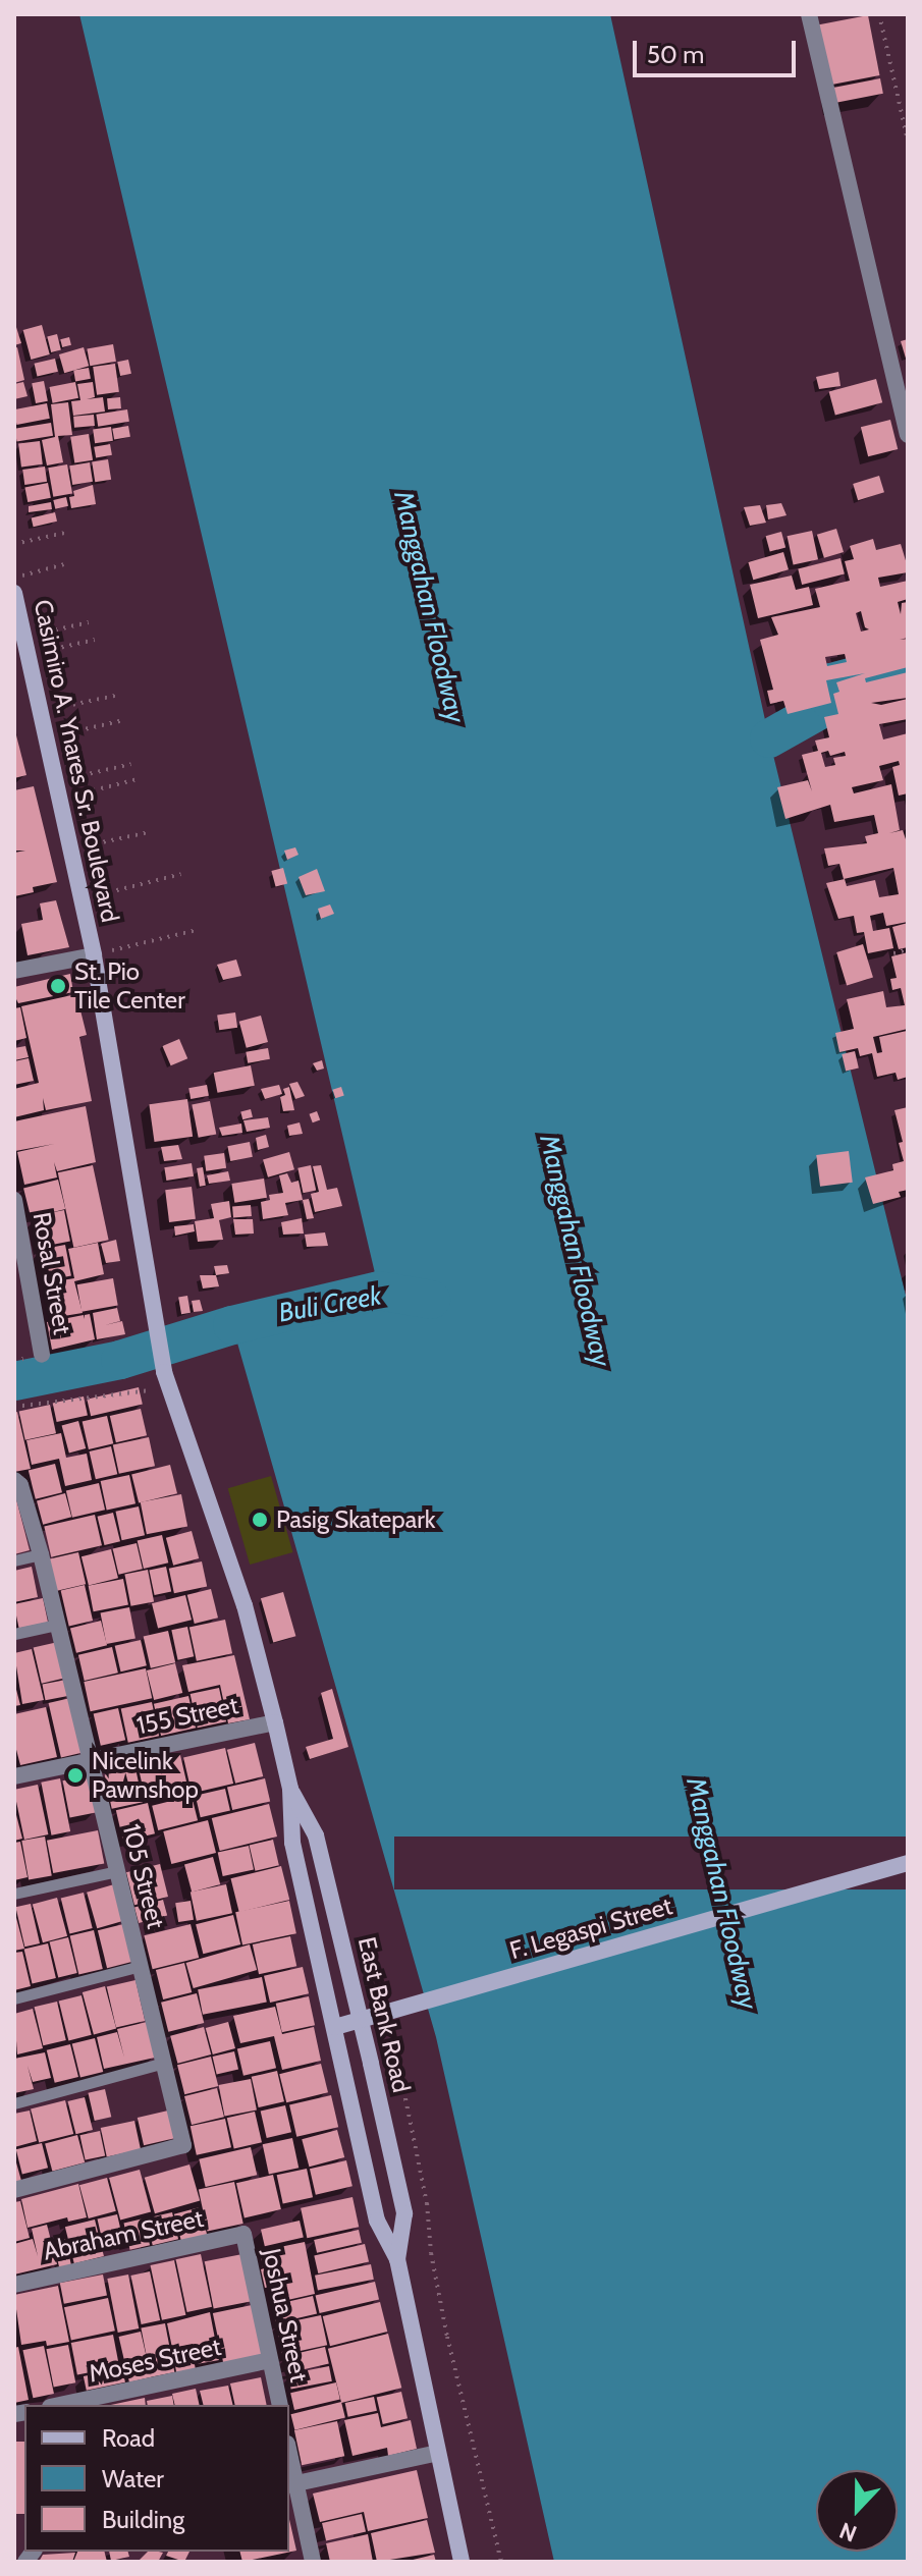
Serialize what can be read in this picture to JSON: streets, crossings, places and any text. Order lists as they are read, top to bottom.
{
  "streets": {
    "main road": ["Casimiro A. Ynares Sr. Boulevard", "F. Legaspi Street", "East Bank Road"],
    "street": [
      "Rosal Street",
      "155 Street",
      "105 Street",
      "Abraham Street",
      "Joshua Street",
      "Moses Street"
    ]
  },
  "crossings": [
    ["Casimiro A. Ynares Sr. Boulevard", "East Bank Road"],
    ["155 Street", "105 Street"],
    ["155 Street", "East Bank Road"],
    ["F. Legaspi Street", "East Bank Road"],
    ["Abraham Street", "Joshua Street"],
    ["Joshua Street", "Moses Street"]
  ],
  "water": ["Manggahan Floodway", "Buli Creek"],
  "places": ["St. Pio Tile Center", "Pasig Skatepark", "Nicelink Pawnshop"],
  "legend": ["Road", "Water", "Building"],
  "scale_bar": "50 m",
  "north": "bottom"
}
